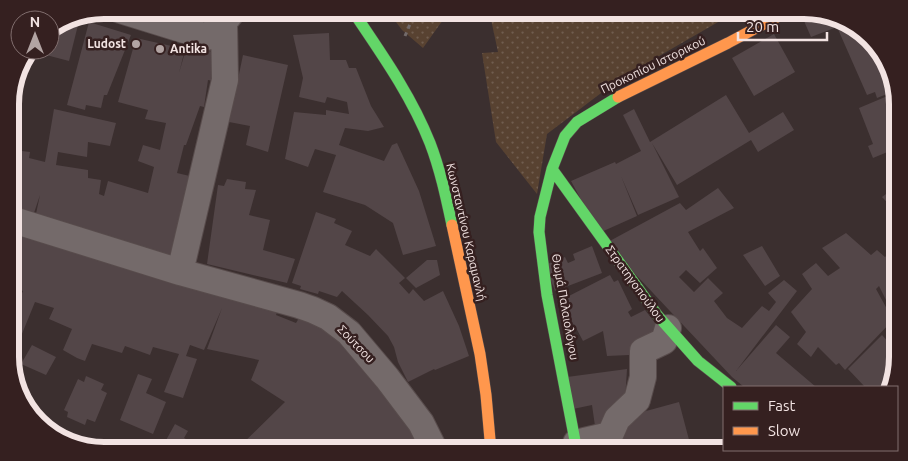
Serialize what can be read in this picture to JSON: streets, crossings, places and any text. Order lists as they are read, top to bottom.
{
  "streets": {
    "street": [
      "Προκοπίου Ιστορικού",
      "Κωνσταντίνου Καραμανλή",
      "Στρατηγοπούλου",
      "Θωμά Παλαιολόγου",
      "Σούτσου"
    ]
  },
  "crossings": [
    ["Προκοπίου Ιστορικού", "Στρατηγοπούλου"],
    ["Προκοπίου Ιστορικού", "Θωμά Παλαιολόγου"],
    ["Στρατηγοπούλου", "Θωμά Παλαιολόγου"]
  ],
  "places": ["Ludost", "Antika"],
  "legend": ["Fast", "Slow"],
  "scale_bar": "20 m",
  "north": "top"
}
